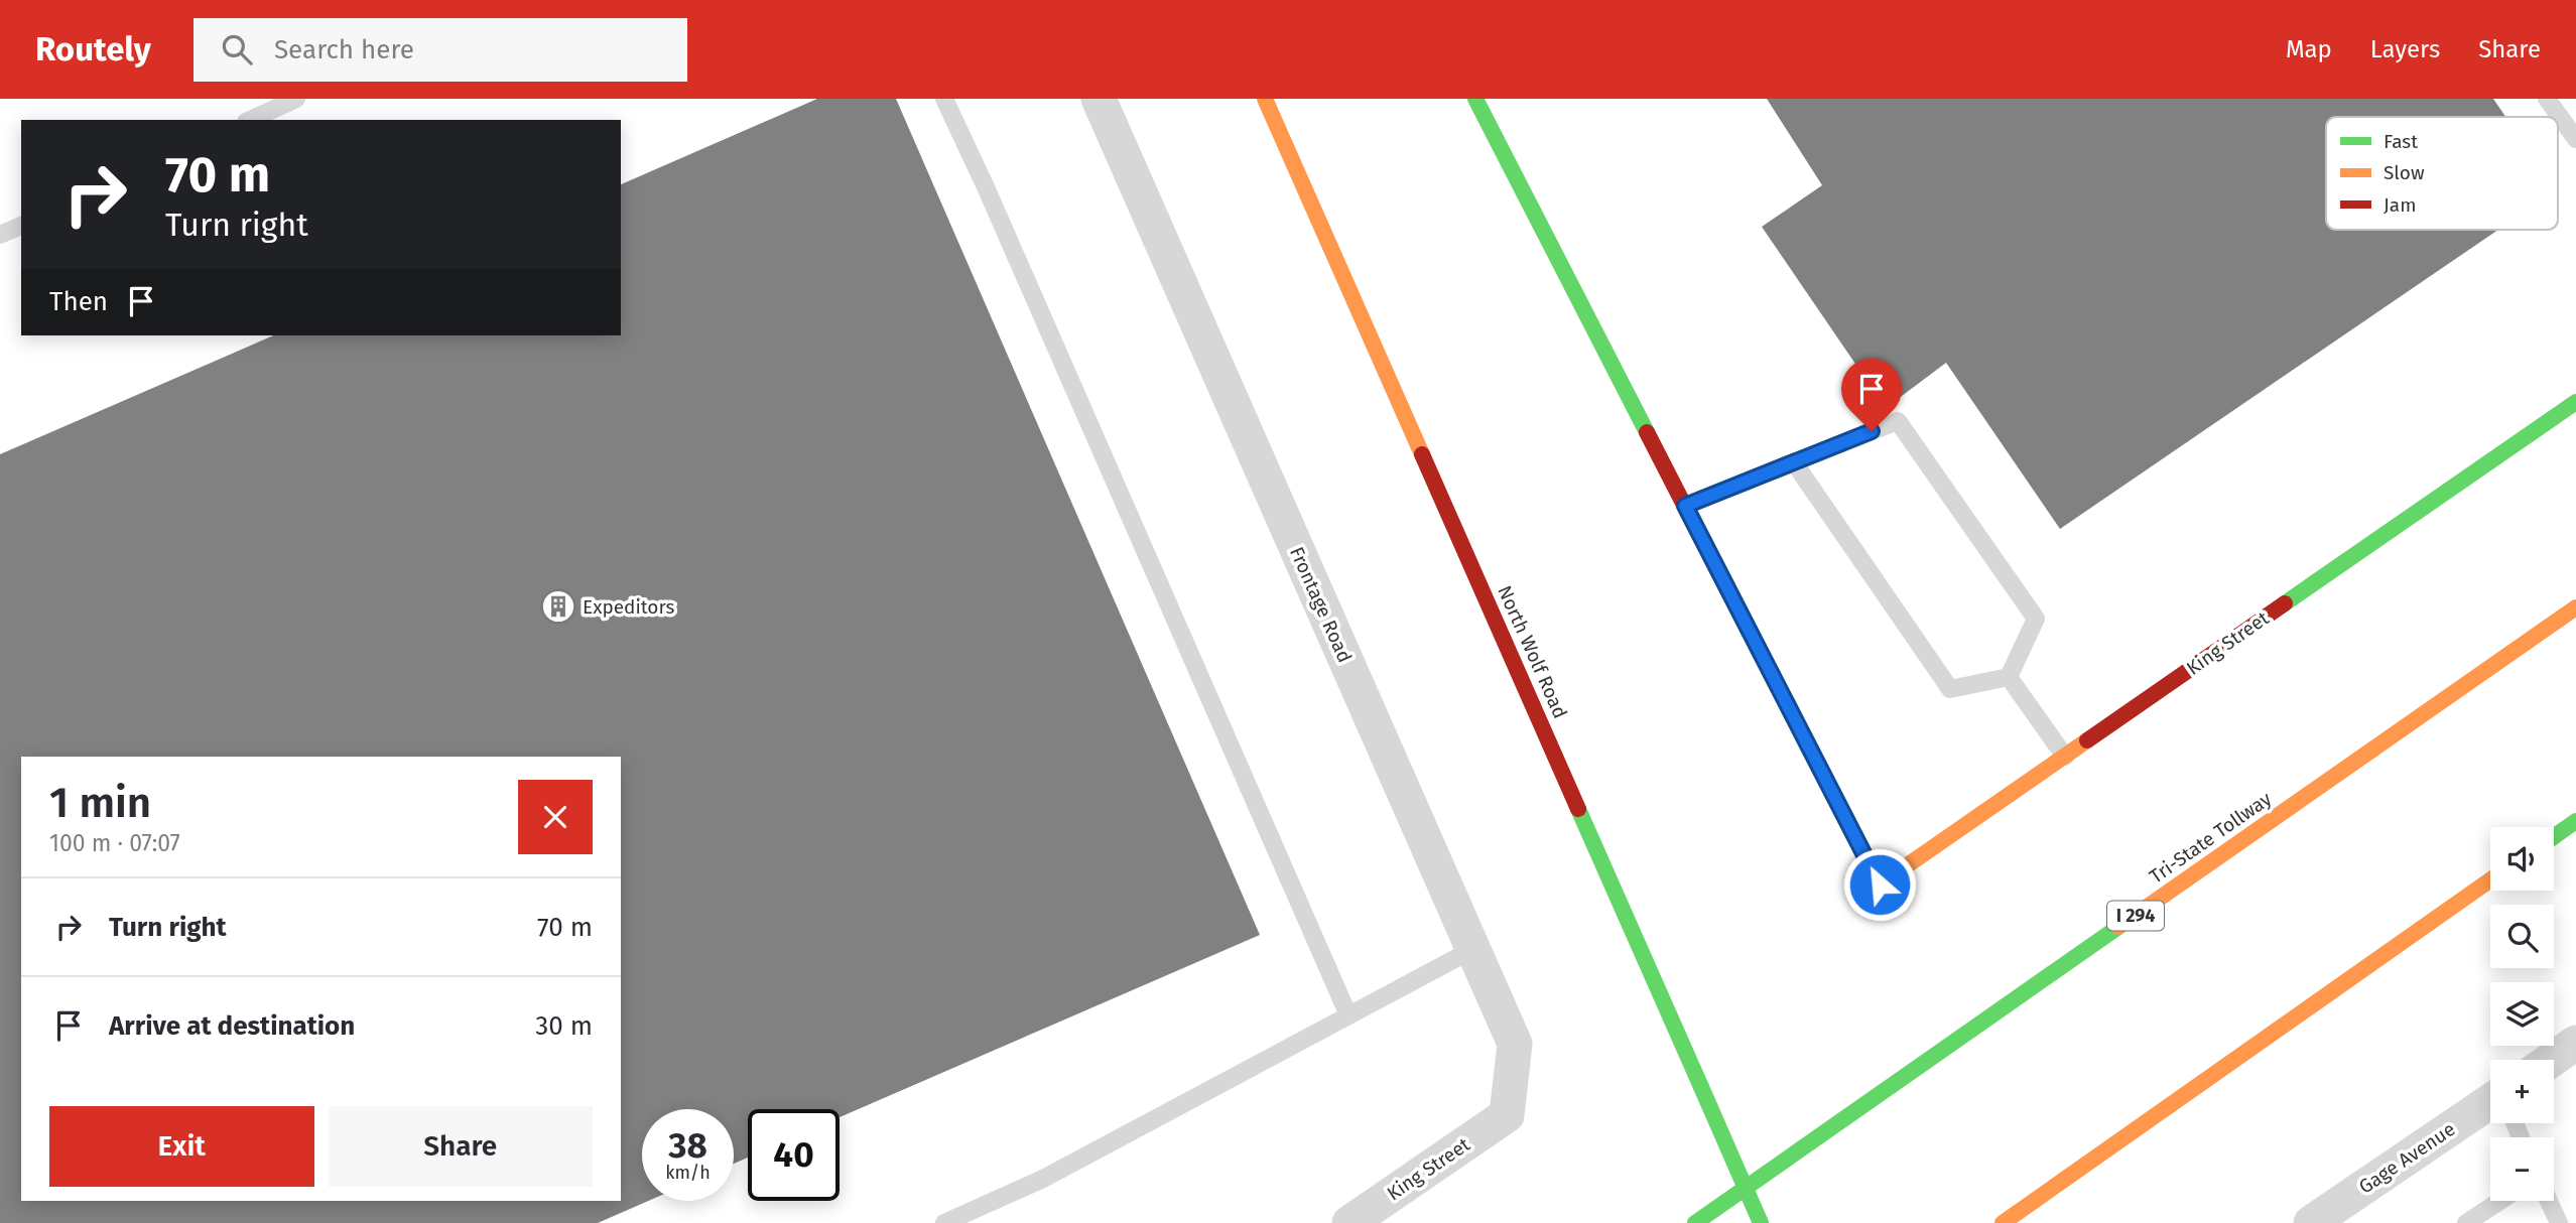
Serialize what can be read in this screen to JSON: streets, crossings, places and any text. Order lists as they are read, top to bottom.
{
  "streets": {
    "main road": [
      "King Street",
      "North Wolf Road",
      "Tri-State Tollway",
      "I 294"
    ],
    "street": ["Frontage Road", "Gage Avenue"]
  },
  "crossings": [
    ["Frontage Road", "King Street"]
  ],
  "places": {
    "building": ["Expeditors"]
  },
  "legend": ["Fast", "Slow", "Jam"],
  "page": {
    "header": "Routely",
    "search": "Search here",
    "nav": ["Map", "Layers", "Share"],
    "turn": ["70 m", "Turn right"],
    "then": "Then",
    "heading": ["1 min", "100 m · 07:07"],
    "map_buttons": ["+", "−"],
    "list": [
      {
        "name": "Turn right",
        "value": "70 m"
      },
      {
        "name": "Arrive at destination",
        "value": "30 m"
      }
    ],
    "buttons": ["Exit", "Share"],
    "speed": "38 km/h",
    "limit": "40"
  }
}
